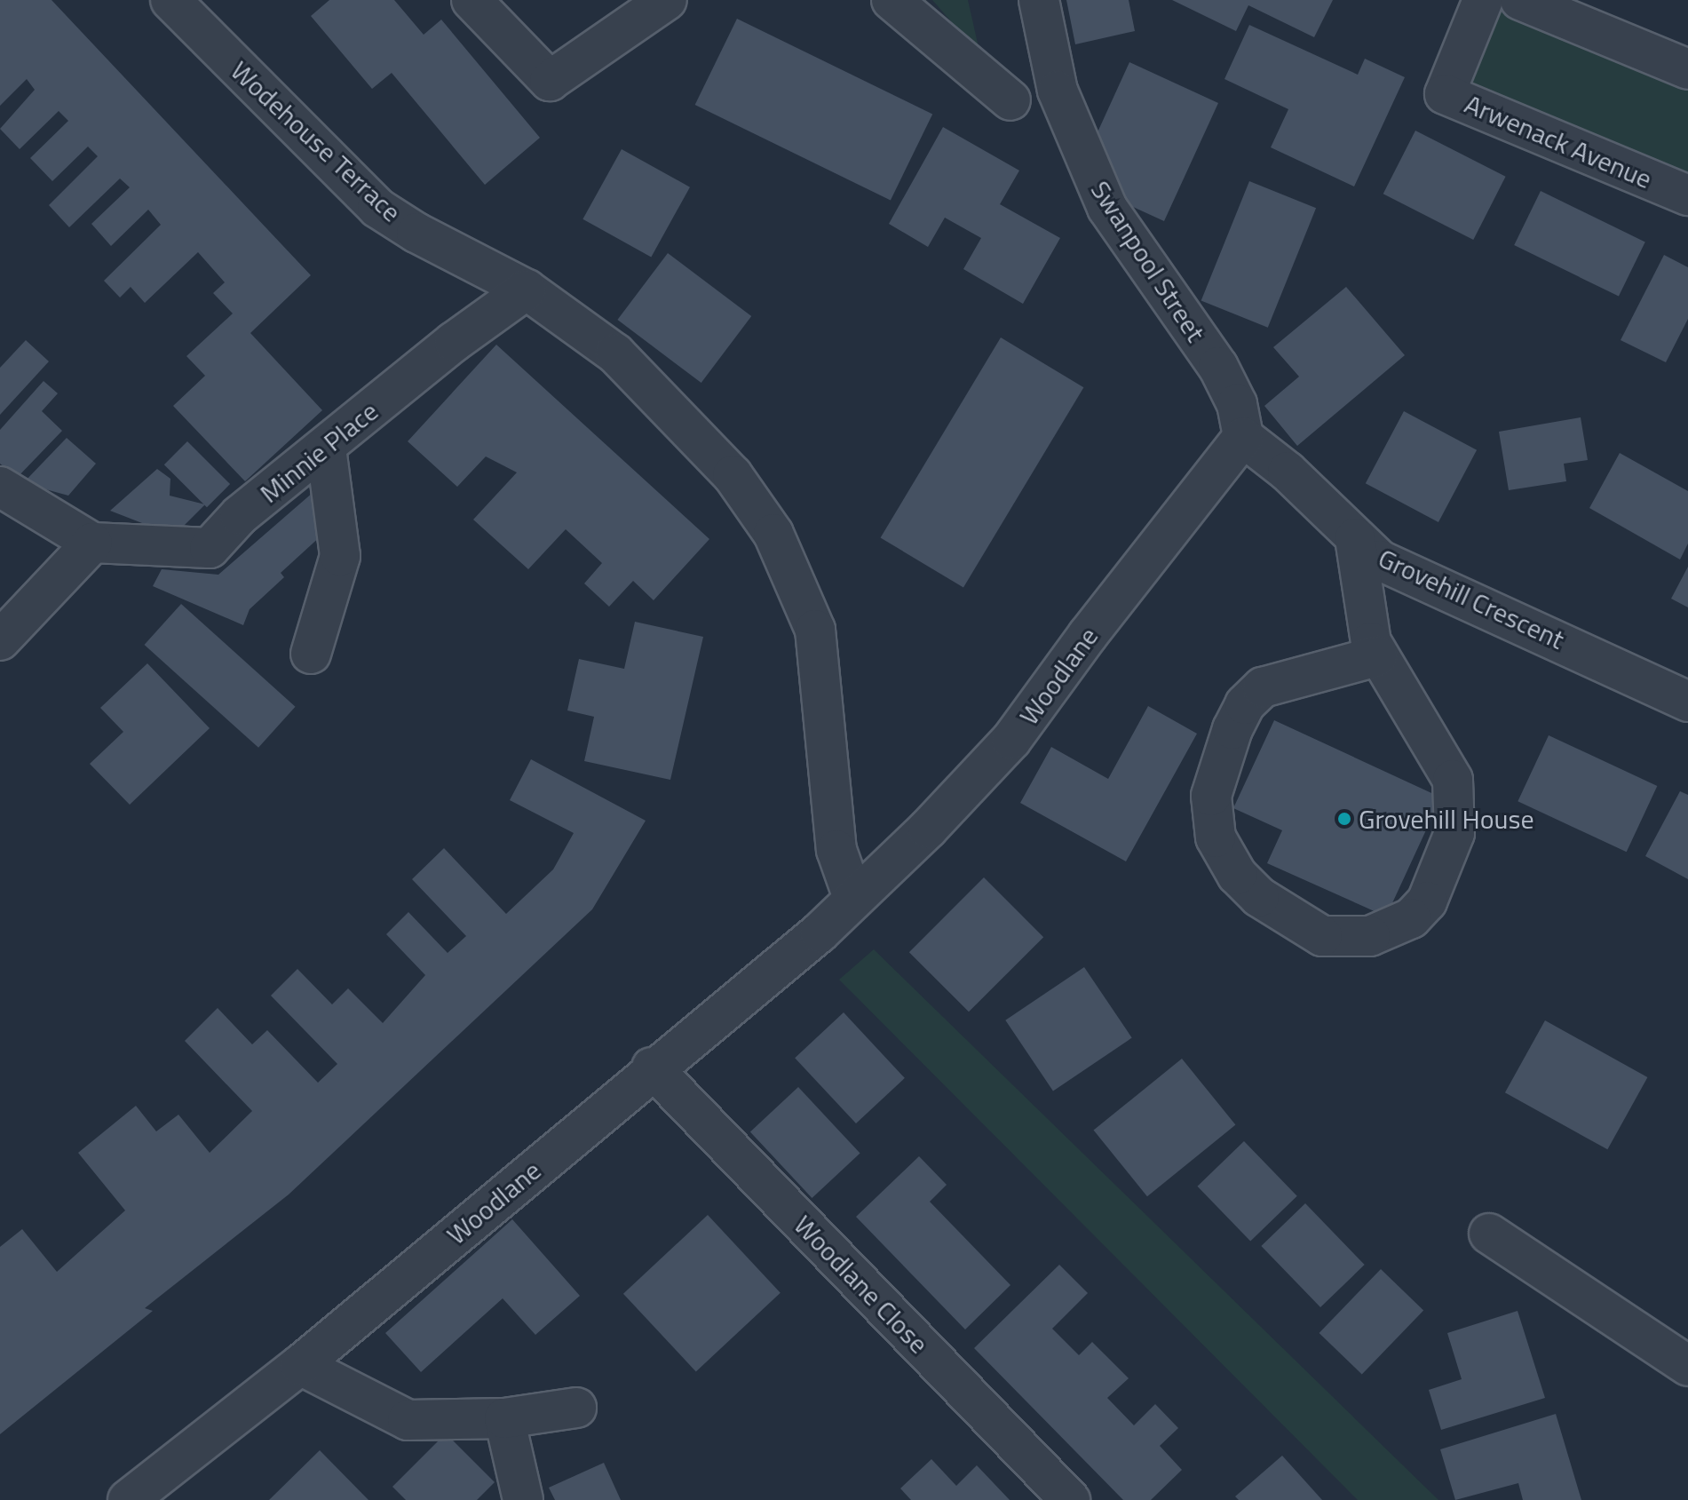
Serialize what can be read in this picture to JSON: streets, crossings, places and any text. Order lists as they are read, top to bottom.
{
  "streets": {
    "street": [
      "Wodehouse Terrace",
      "Arwenack Avenue",
      "Swanpool Street",
      "Minnie Place",
      "Grovehill Crescent",
      "Woodlane",
      "Woodlane Close"
    ]
  },
  "crossings": [
    ["Wodehouse Terrace", "Minnie Place"],
    ["Wodehouse Terrace", "Woodlane"],
    ["Swanpool Street", "Grovehill Crescent"],
    ["Swanpool Street", "Woodlane"],
    ["Grovehill Crescent", "Woodlane"],
    ["Woodlane", "Woodlane Close"]
  ],
  "places": ["Grovehill House"]
}
